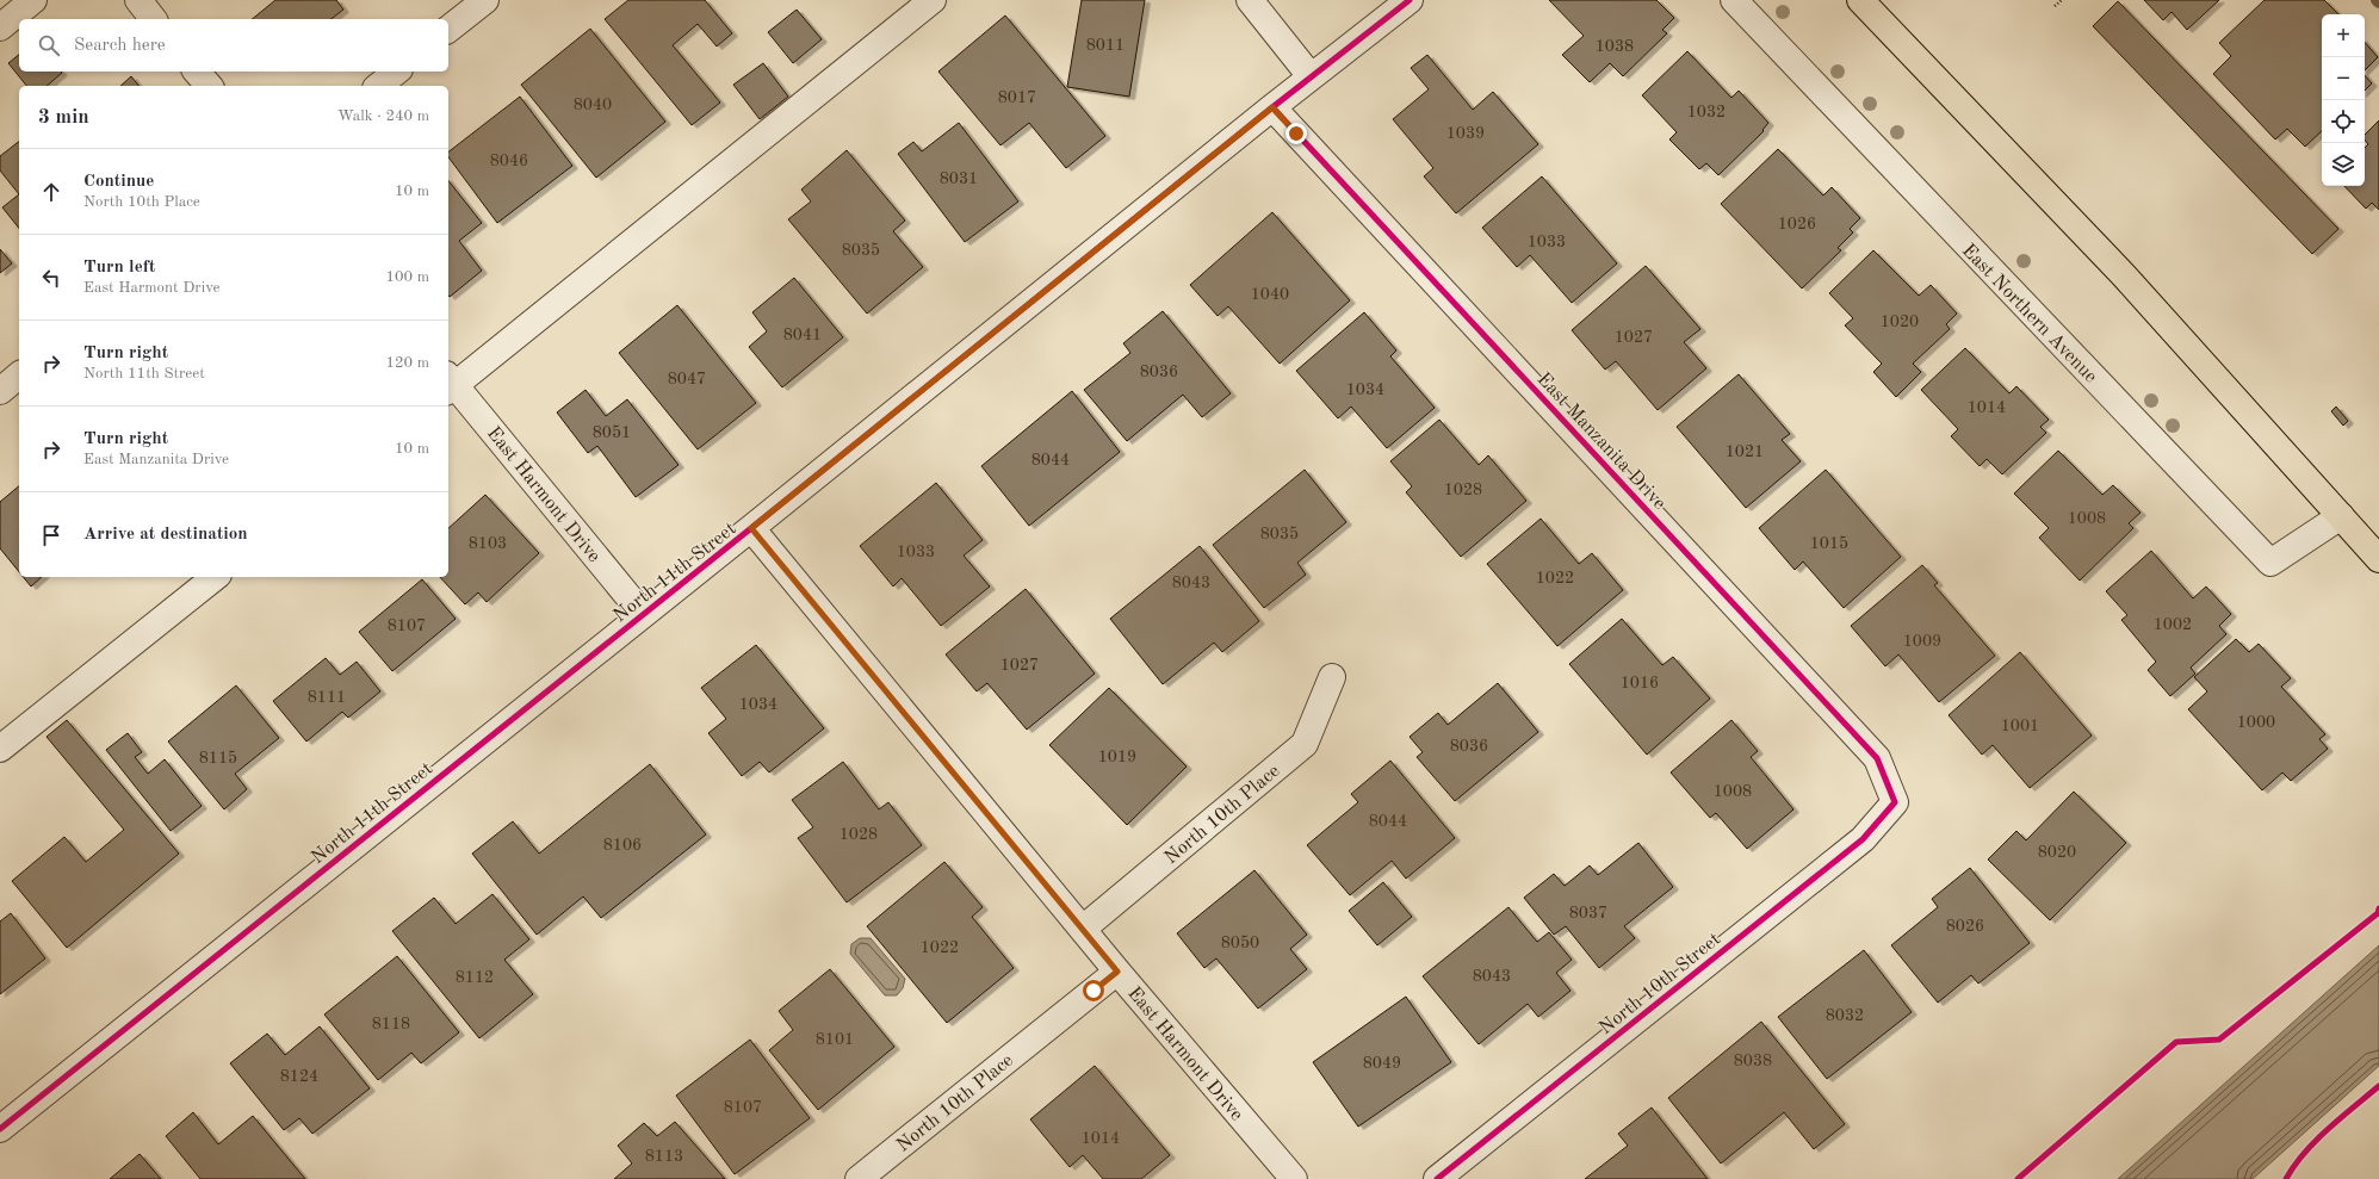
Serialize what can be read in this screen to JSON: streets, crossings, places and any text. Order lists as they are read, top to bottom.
{
  "streets": {
    "street": [
      "East Northern Avenue",
      "East Manzanita Drive",
      "East Harmont Drive",
      "North 11th Street",
      "North 10th Place",
      "North 10th Street"
    ]
  },
  "crossings": [
    ["East Manzanita Drive", "North 11th Street"],
    ["East Manzanita Drive", "North 10th Street"],
    ["East Harmont Drive", "North 11th Street"],
    ["East Harmont Drive", "North 10th Place"]
  ],
  "house_numbers": [
    "8011",
    "1038",
    "8017",
    "8040",
    "1032",
    "1039",
    "8046",
    "8031",
    "1026",
    "1033",
    "8035",
    "1040",
    "1020",
    "8041",
    "1027",
    "8036",
    "8047",
    "1034",
    "1014",
    "8051",
    "1021",
    "8044",
    "1028",
    "1008",
    "8035",
    "8103",
    "1015",
    "1033",
    "1022",
    "8043",
    "1002",
    "8107",
    "1009",
    "1027",
    "1016",
    "8111",
    "1034",
    "1000",
    "1001",
    "8036",
    "1019",
    "8115",
    "1008",
    "8044",
    "1028",
    "8106",
    "8020",
    "8037",
    "8026",
    "8050",
    "1022",
    "8043",
    "8112",
    "8032",
    "8118",
    "8101",
    "8038",
    "8049",
    "8124",
    "8107",
    "1014",
    "8113"
  ],
  "page": {
    "map_buttons": ["+", "−"],
    "search": "Search here",
    "heading": ["3 min", "Walk · 240 m"],
    "list": [
      ["Continue", "North 10th Place", "10 m"],
      ["Turn left", "East Harmont Drive", "100 m"],
      ["Turn right", "North 11th Street", "120 m"],
      ["Turn right", "East Manzanita Drive", "10 m"],
      "Arrive at destination"
    ]
  }
}
